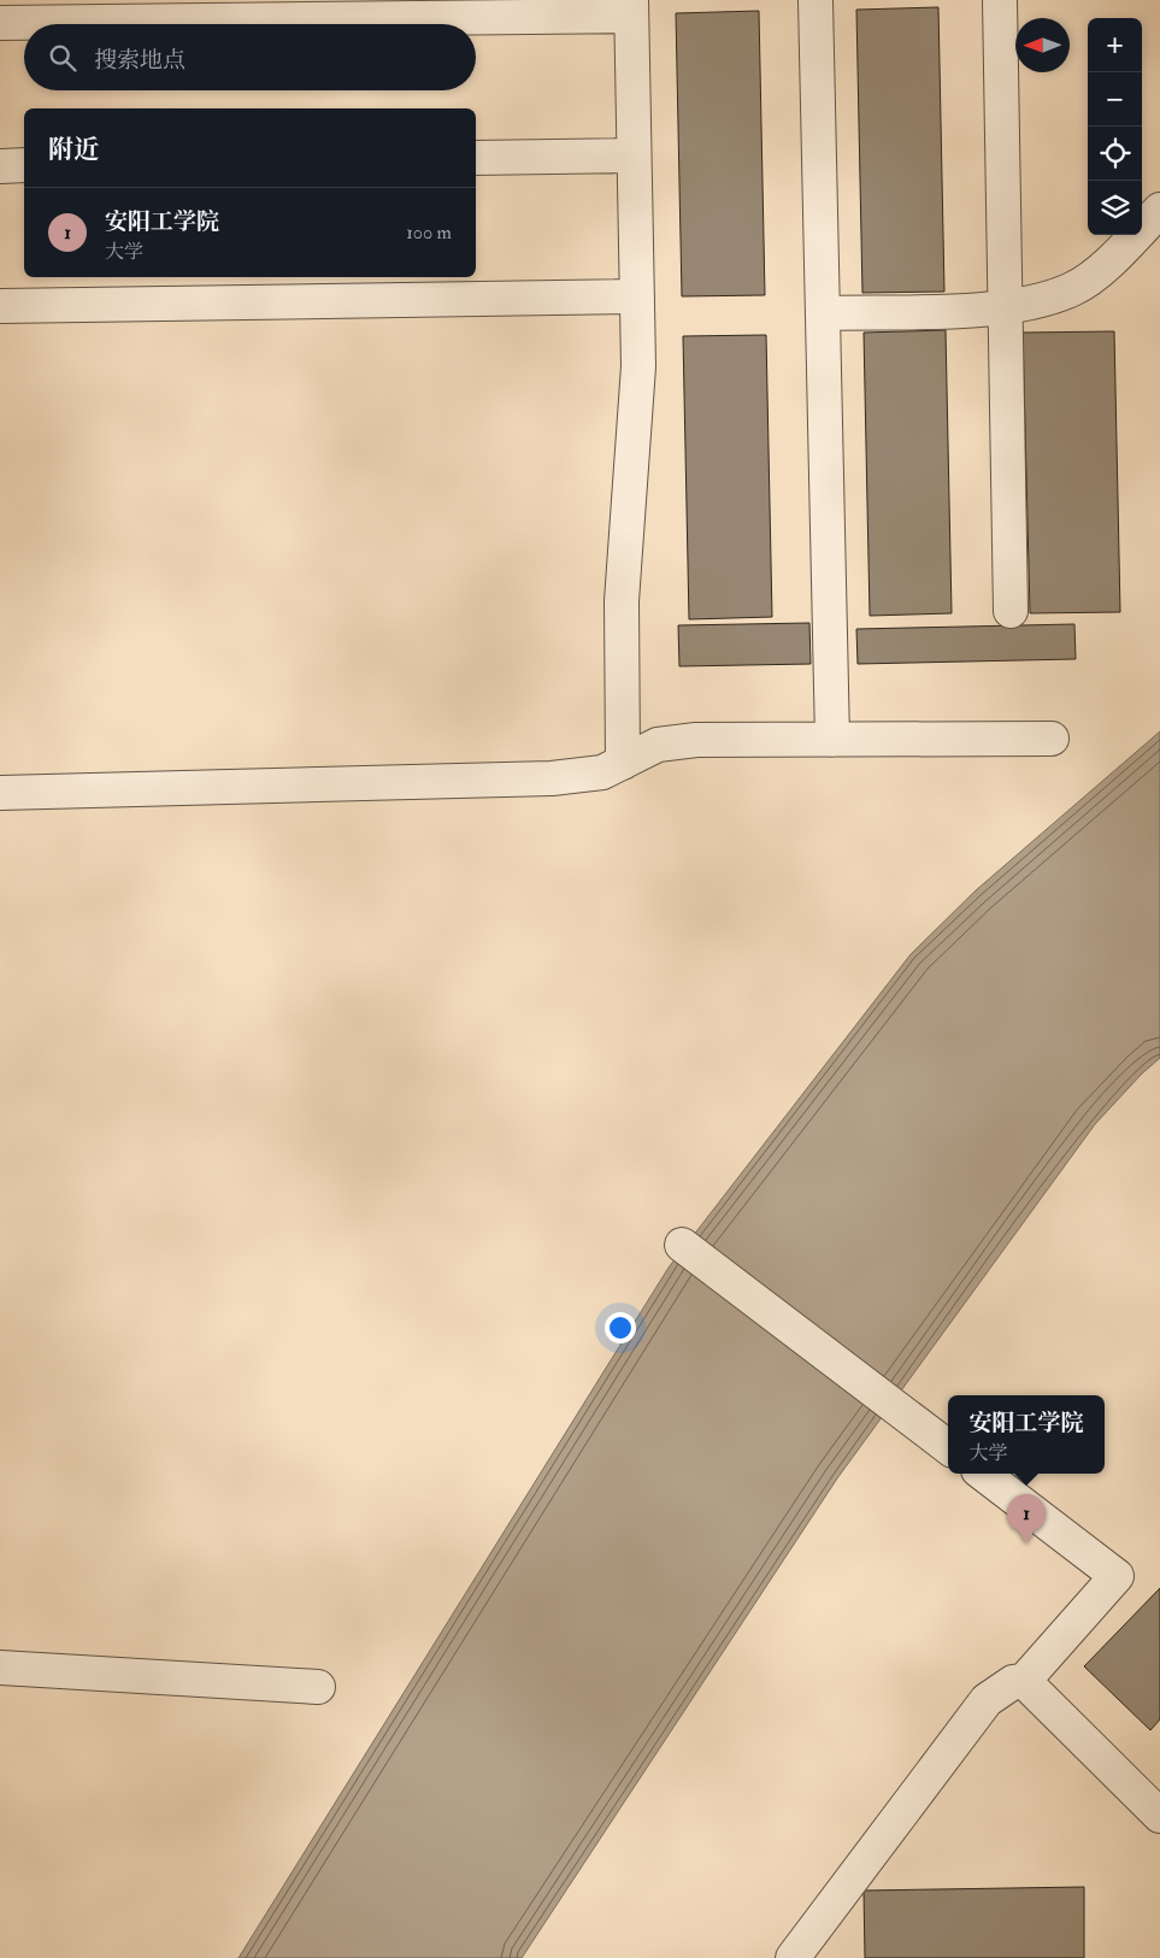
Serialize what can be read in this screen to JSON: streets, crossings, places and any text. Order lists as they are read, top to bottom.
{
  "north": "left",
  "page": {
    "map_buttons": ["+", "−"],
    "search": "搜索地点",
    "heading": "附近",
    "list": [
      {
        "mark": "1",
        "name": "安阳工学院",
        "note": "大学",
        "value": "100 m"
      }
    ],
    "popup": ["安阳工学院", "大学"],
    "pins": "1"
  }
}
